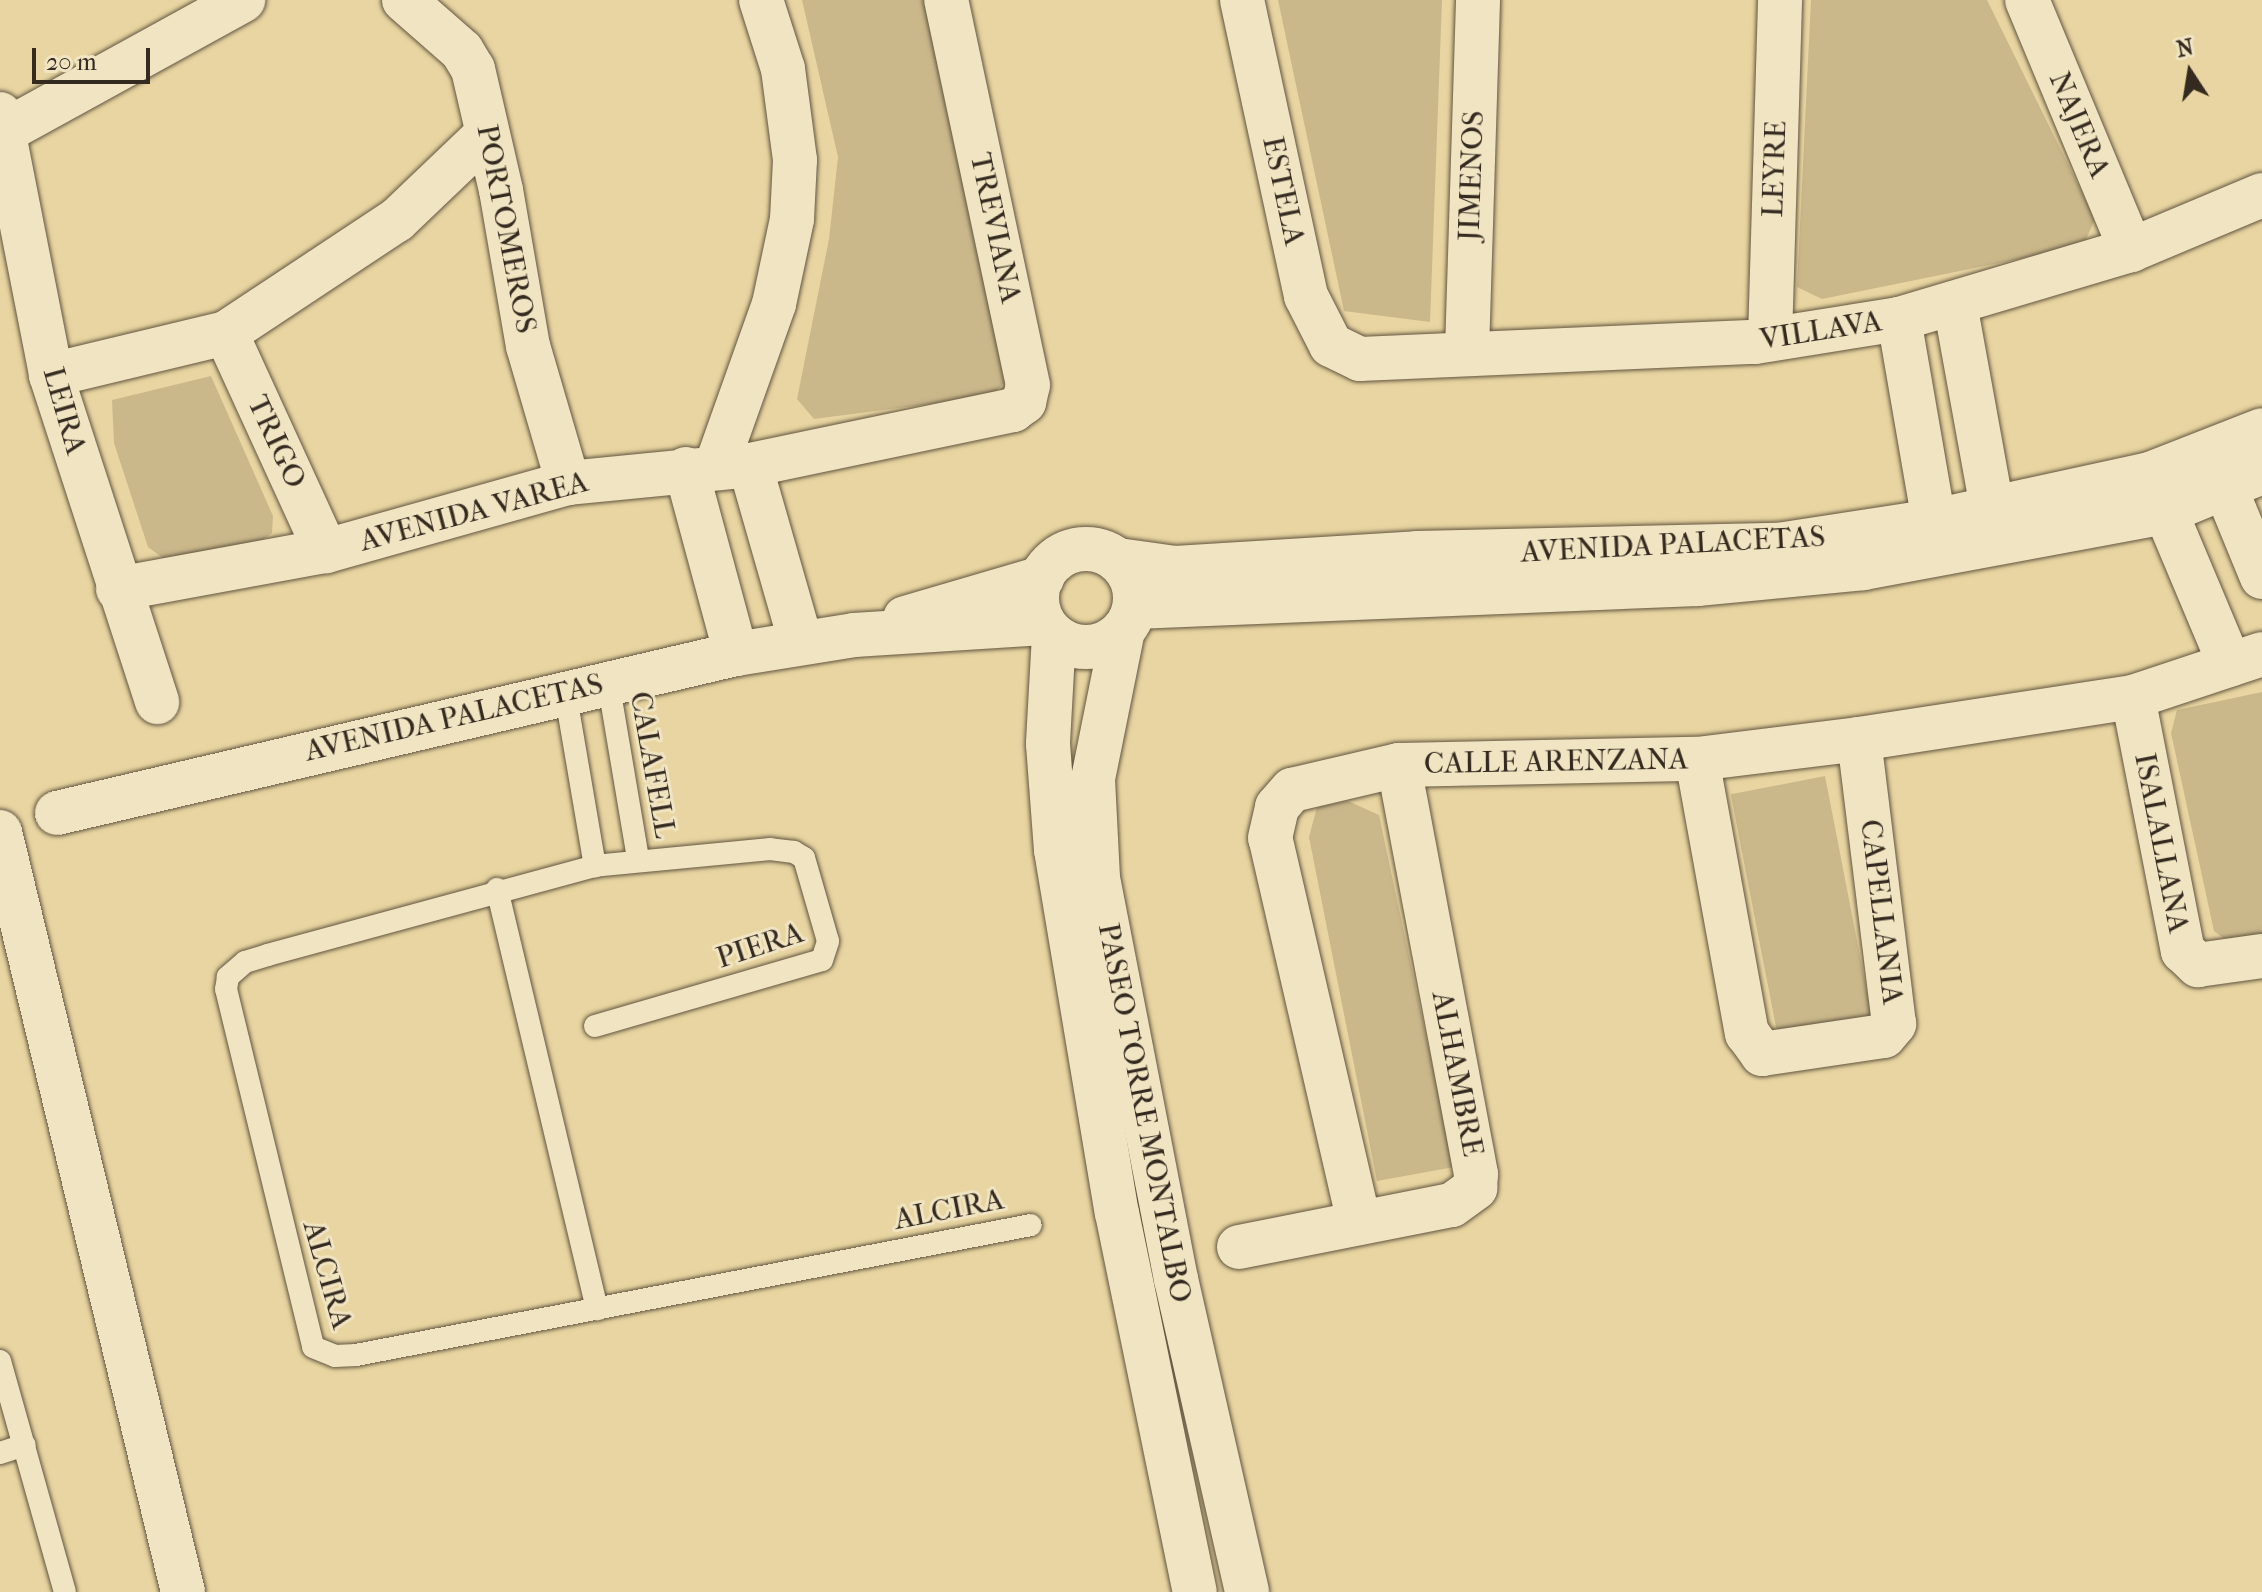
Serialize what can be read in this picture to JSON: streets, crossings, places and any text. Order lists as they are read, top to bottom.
{
  "streets": {
    "street": [
      "NAJERA",
      "LEYRE",
      "JIMENOS",
      "ESTELA",
      "TREVIANA",
      "PORTOMEROS",
      "VILLAVA",
      "LEIRA",
      "TRIGO",
      "AVENIDA VAREA",
      "AVENIDA PALACETAS",
      "CALLE ARENZANA",
      "ISALALLANA",
      "CAPELLANIA",
      "ALHAMBRE",
      "PASEO TORRE MONTALBO"
    ],
    "lane": ["CALAFELL", "PIERA", "ALCIRA"]
  },
  "crossings": [
    ["NAJERA", "VILLAVA"],
    ["LEYRE", "VILLAVA"],
    ["JIMENOS", "VILLAVA"],
    ["ESTELA", "VILLAVA"],
    ["TREVIANA", "AVENIDA VAREA"],
    ["PORTOMEROS", "AVENIDA VAREA"],
    ["LEIRA", "AVENIDA VAREA"],
    ["TRIGO", "AVENIDA VAREA"],
    ["AVENIDA PALACETAS", "CALAFELL"],
    ["AVENIDA PALACETAS", "PASEO TORRE MONTALBO"],
    ["CALLE ARENZANA", "ISALALLANA"],
    ["CALLE ARENZANA", "CAPELLANIA"],
    ["CALLE ARENZANA", "ALHAMBRE"],
    ["CALAFELL", "PIERA"],
    ["PIERA", "ALCIRA"]
  ],
  "scale_bar": "20 m",
  "north": "top"
}
